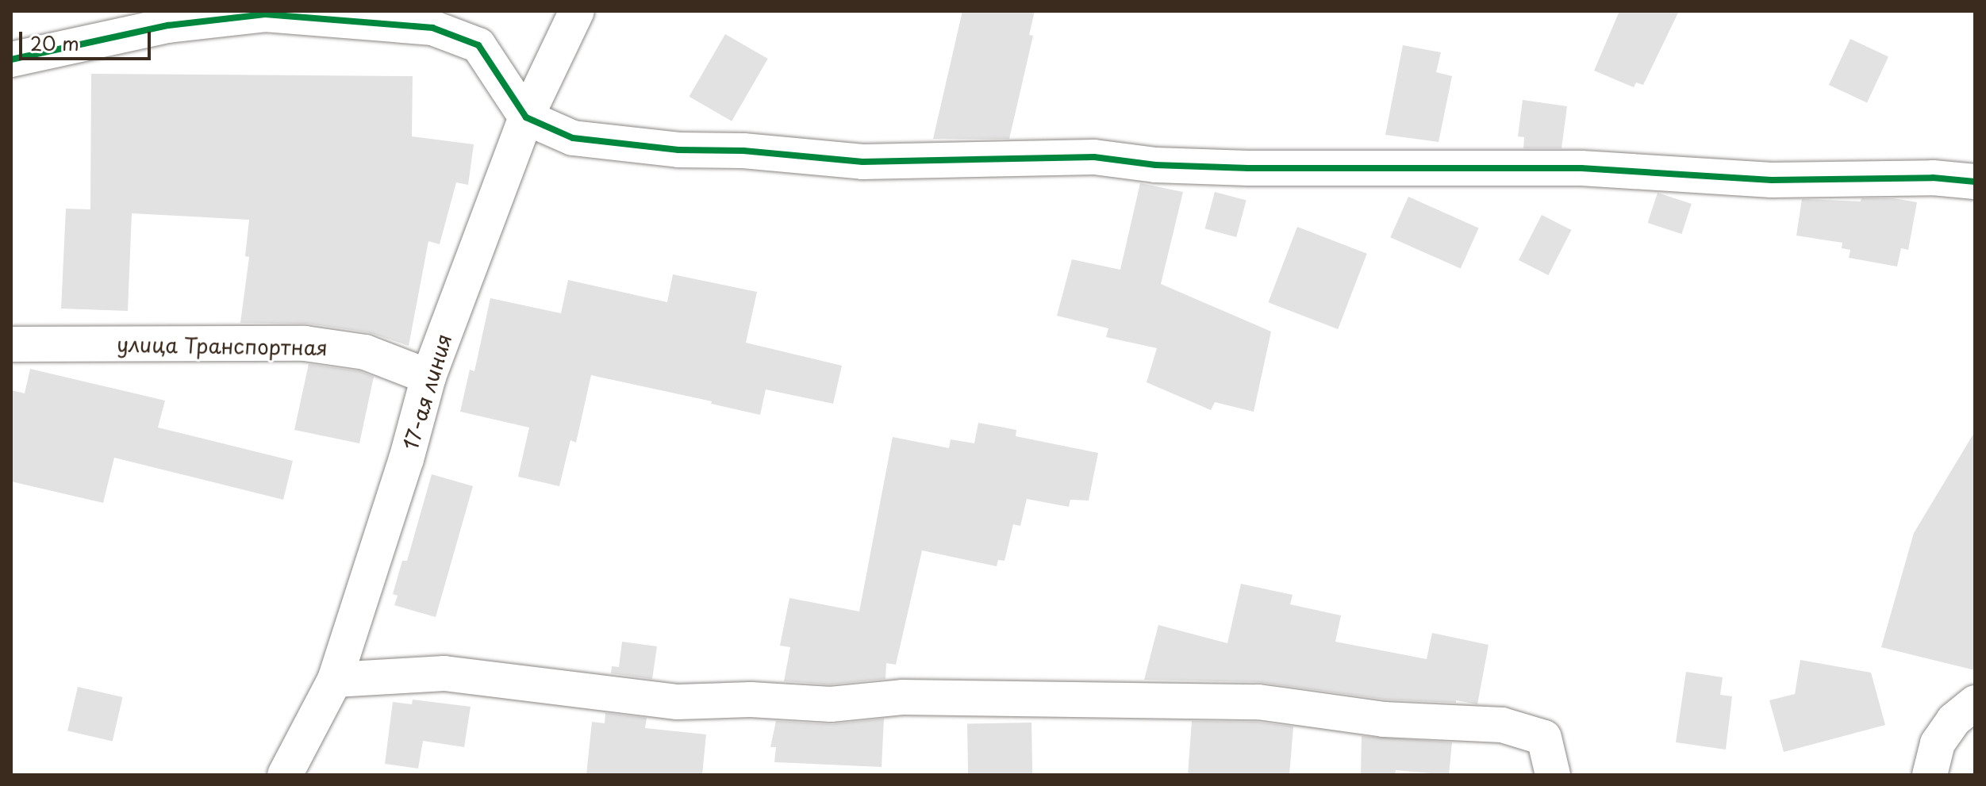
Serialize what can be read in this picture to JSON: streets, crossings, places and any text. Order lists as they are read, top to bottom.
{
  "streets": {
    "street": ["улица Транспортная", "17-ая линия"]
  },
  "crossings": [
    ["улица Транспортная", "17-ая линия"]
  ],
  "scale_bar": "20 m"
}
